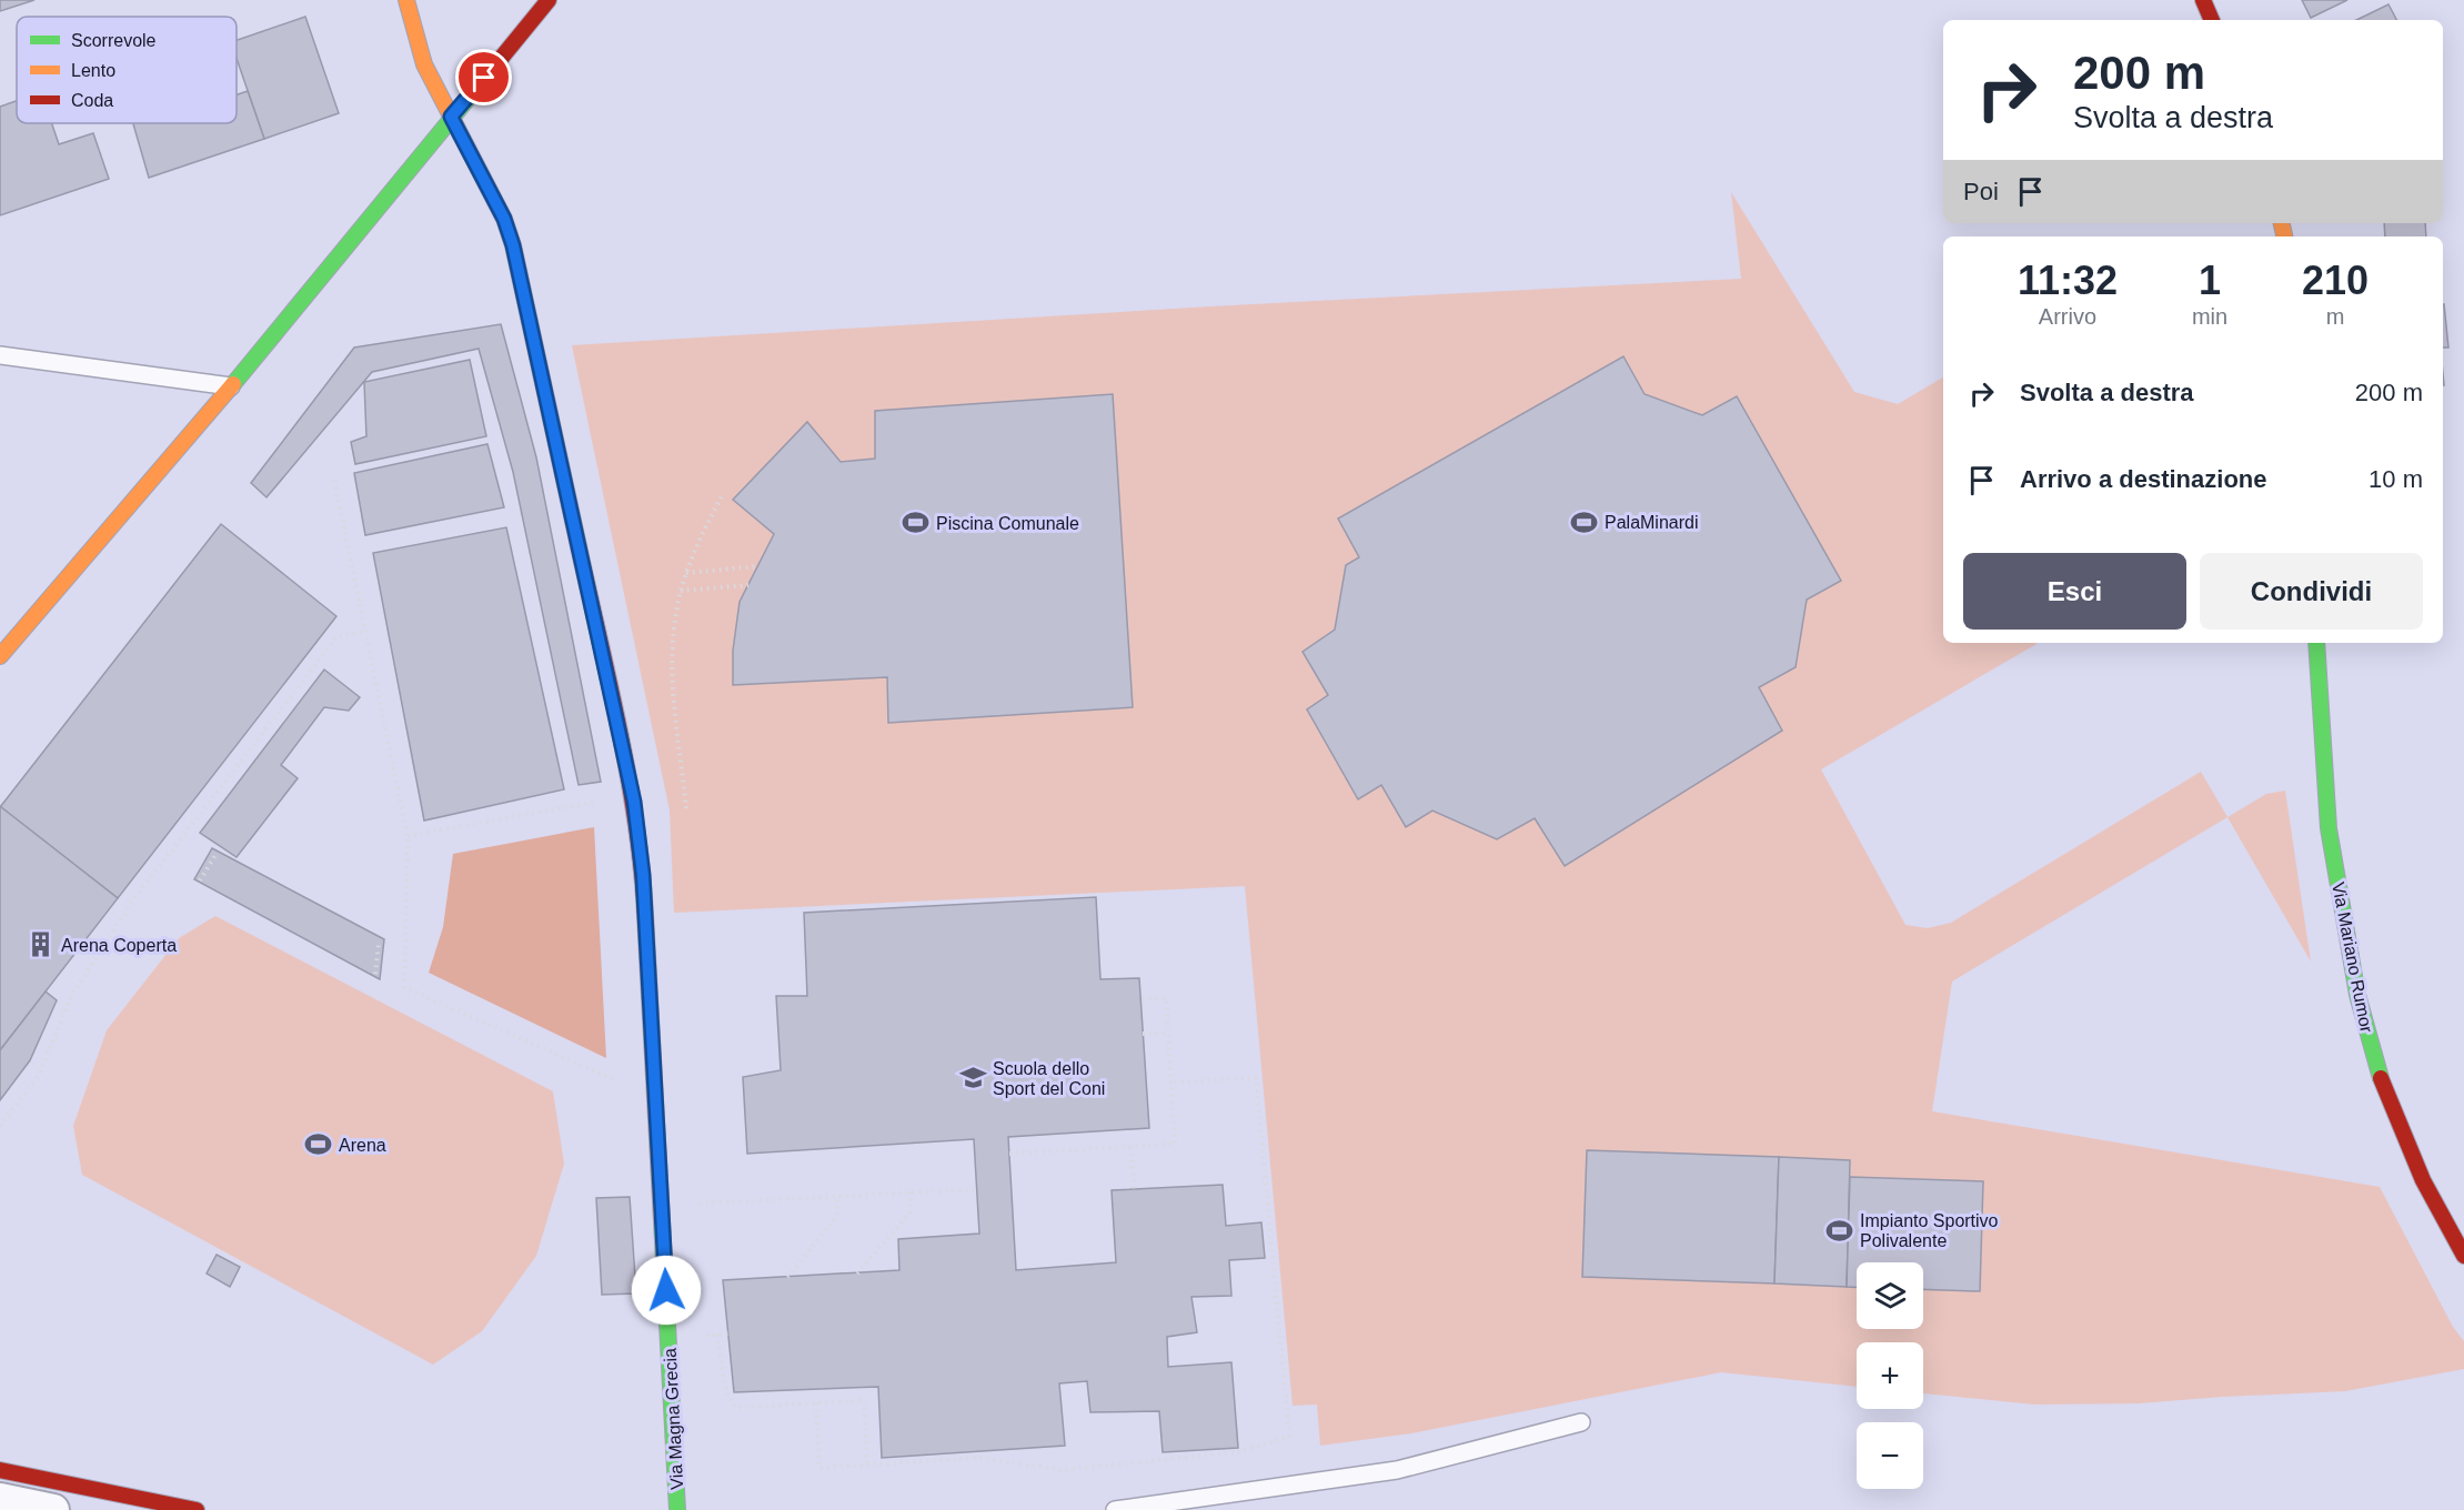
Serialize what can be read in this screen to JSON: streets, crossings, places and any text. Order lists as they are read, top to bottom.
{
  "streets": {
    "street": ["Via Mariano Rumor", "Via Magna Grecia"]
  },
  "places": {
    "sports": [
      "PalaMinardi",
      "Piscina Comunale",
      "Arena",
      "Impianto Sportivo Polivalente"
    ],
    "building": ["Arena Coperta"],
    "school or university": ["Scuola dello Sport del Coni"]
  },
  "legend": ["Scorrevole", "Lento", "Coda"],
  "page": {
    "turn": ["200 m", "Svolta a destra"],
    "then": "Poi",
    "eta": [
      "11:32",
      "Arrivo",
      "1",
      "min",
      "210",
      "m"
    ],
    "list": [
      {
        "name": "Svolta a destra",
        "value": "200 m"
      },
      {
        "name": "Arrivo a destinazione",
        "value": "10 m"
      }
    ],
    "buttons": ["Esci", "Condividi"],
    "map_buttons": ["+", "−"]
  }
}
